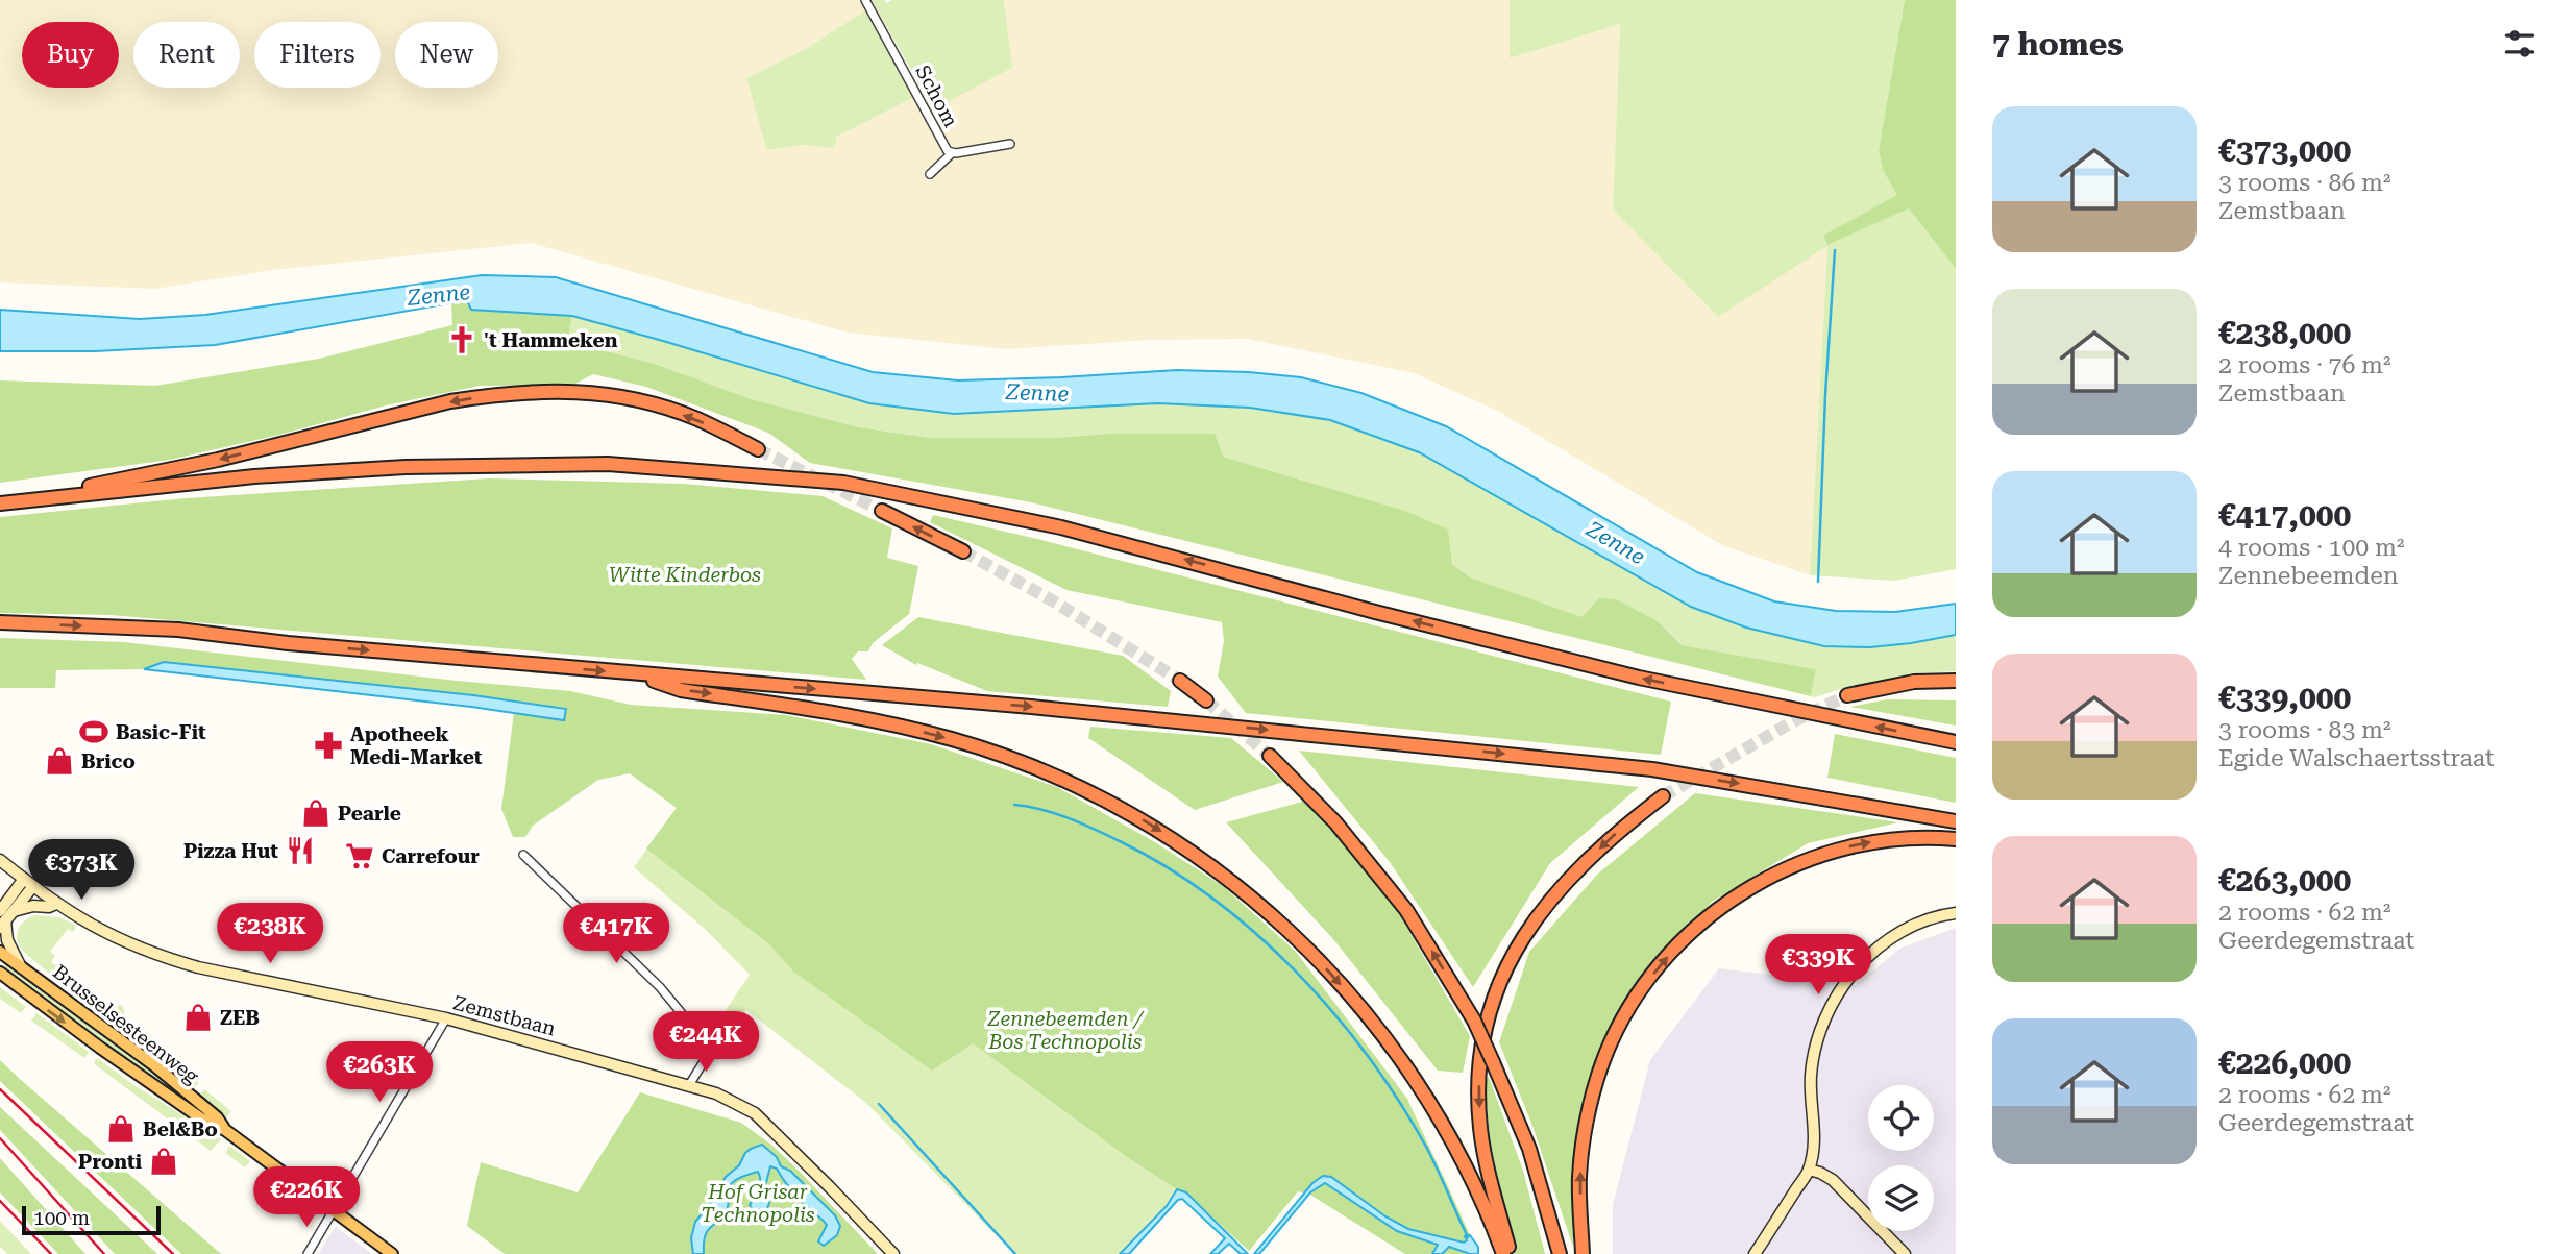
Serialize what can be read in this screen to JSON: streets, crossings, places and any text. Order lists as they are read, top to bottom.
{
  "streets": {
    "main road": ["Brusselsesteenweg"],
    "street": ["Schom", "Zemstbaan"]
  },
  "water": ["Zenne"],
  "parks": ["Witte Kinderbos", "Zennebeemden / Bos Technopolis", "Hof Grisar Technopolis"],
  "places": {
    "church": ["'t Hammeken"],
    "sports": ["Basic-Fit"],
    "pharmacy": ["Apotheek Medi-Market"],
    "shop": [
      "Brico",
      "Pearle",
      "ZEB",
      "Bel&Bo",
      "Pronti"
    ],
    "restaurant": ["Pizza Hut"],
    "supermarket": ["Carrefour"]
  },
  "scale_bar": "100 m",
  "page": {
    "heading": "7 homes",
    "chip": [
      "Buy",
      "Rent",
      "Filters",
      "New"
    ],
    "list": [
      {
        "name": "€373,000",
        "note": "3 rooms · 86 m² · Zemstbaan"
      },
      {
        "name": "€238,000",
        "note": "2 rooms · 76 m² · Zemstbaan"
      },
      {
        "name": "€417,000",
        "note": "4 rooms · 100 m² · Zennebeemden"
      },
      {
        "name": "€339,000",
        "note": "3 rooms · 83 m² · Egide Walschaertsstraat"
      },
      {
        "name": "€263,000",
        "note": "2 rooms · 62 m² · Geerdegemstraat"
      },
      {
        "name": "€226,000",
        "note": "2 rooms · 62 m² · Geerdegemstraat"
      }
    ],
    "price": [
      "€373K",
      "€238K",
      "€417K",
      "€339K",
      "€244K",
      "€263K",
      "€226K"
    ],
    "scale": "100 m"
  }
}
